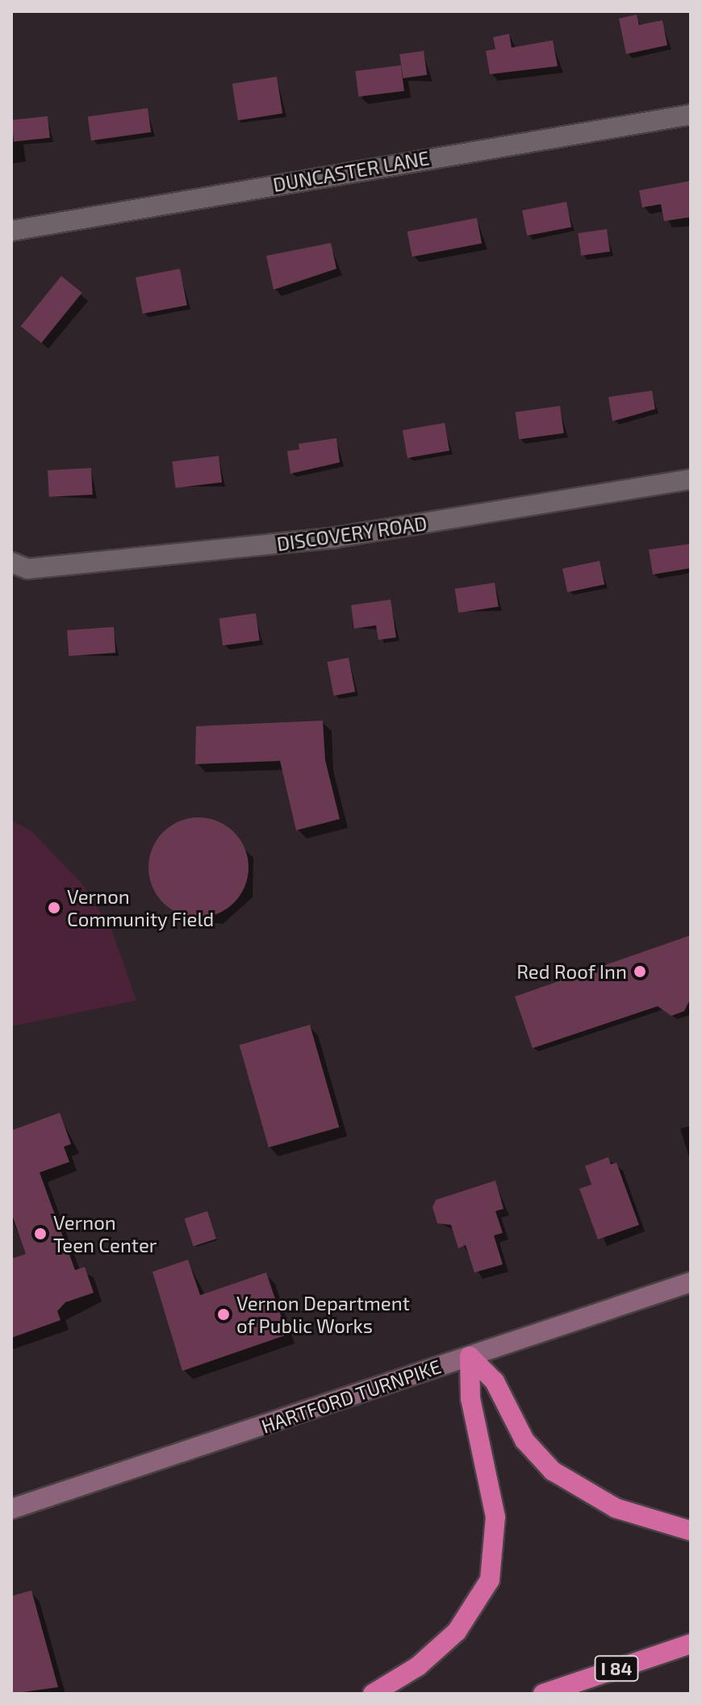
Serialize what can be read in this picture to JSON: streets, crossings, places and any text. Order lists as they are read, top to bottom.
{
  "streets": {
    "highway": ["I 84"],
    "main road": ["HARTFORD TURNPIKE"],
    "street": ["DUNCASTER LANE", "DISCOVERY ROAD"]
  },
  "places": [
    "Vernon Community Field",
    "Red Roof Inn",
    "Vernon Teen Center",
    "Vernon Department of Public Works"
  ]
}
